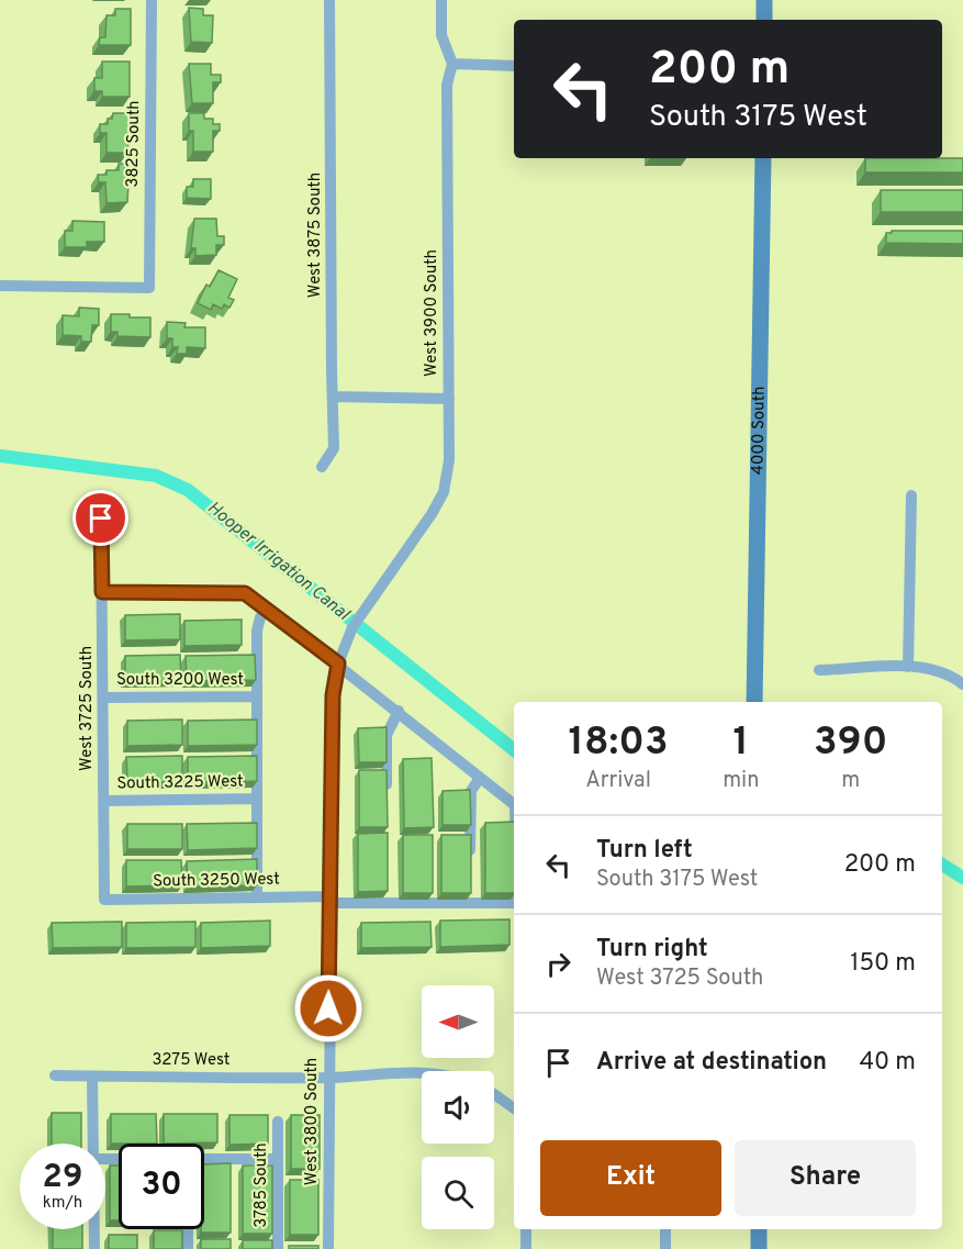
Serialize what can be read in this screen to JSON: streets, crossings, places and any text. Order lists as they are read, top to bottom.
{
  "streets": {
    "main road": ["4000 South"],
    "street": [
      "3825 South",
      "West 3875 South",
      "West 3900 South",
      "South 3200 West",
      "West 3725 South",
      "South 3225 West",
      "South 3250 West",
      "3275 West",
      "West 3800 South",
      "3785 South"
    ]
  },
  "crossings": [
    ["West 3900 South", "West 3800 South"],
    ["South 3200 West", "West 3725 South"],
    ["West 3725 South", "South 3225 West"],
    ["West 3725 South", "South 3250 West"],
    ["South 3250 West", "West 3800 South"],
    ["3275 West", "West 3800 South"]
  ],
  "water": ["Hooper Irrigation Canal"],
  "north": "left",
  "page": {
    "turn": ["200 m", "South 3175 West"],
    "eta": [
      "18:03",
      "Arrival",
      "1",
      "min",
      "390",
      "m"
    ],
    "list": [
      {
        "name": "Turn left",
        "note": "South 3175 West",
        "value": "200 m"
      },
      {
        "name": "Turn right",
        "note": "West 3725 South",
        "value": "150 m"
      },
      {
        "name": "Arrive at destination",
        "value": "40 m"
      }
    ],
    "buttons": ["Exit", "Share"],
    "speed": "29 km/h",
    "limit": "30"
  }
}
